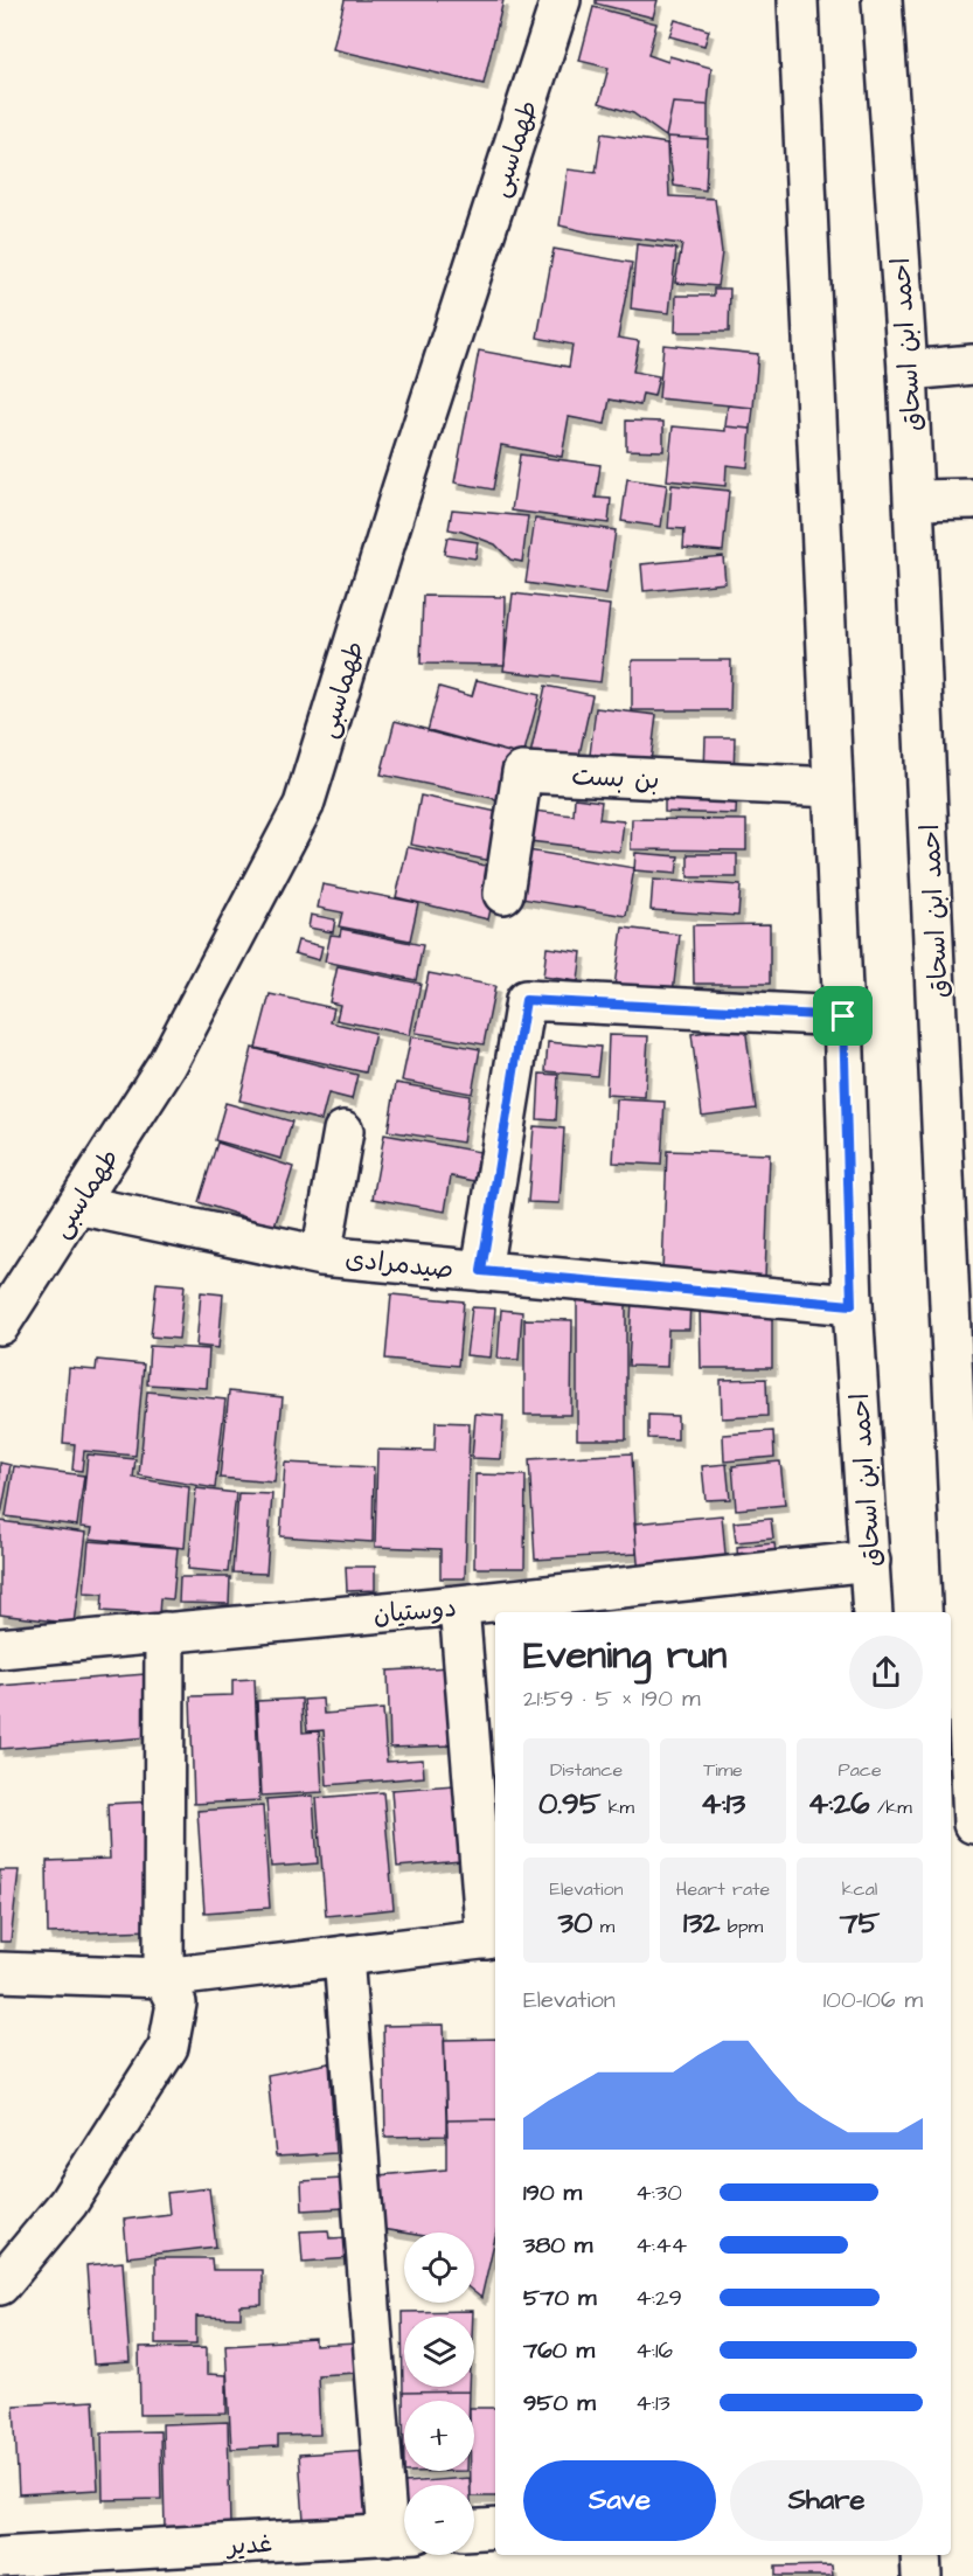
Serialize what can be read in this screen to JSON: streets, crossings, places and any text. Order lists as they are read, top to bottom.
{
  "streets": {
    "street": [
      "طهماسبی",
      "احمد ابن اسحاق",
      "بن بست",
      "صیدمرادی",
      "دوستیان",
      "غدیر"
    ]
  },
  "crossings": [
    ["طهماسبی", "صیدمرادی"],
    ["احمد ابن اسحاق", "بن بست"],
    ["احمد ابن اسحاق", "صیدمرادی"],
    ["احمد ابن اسحاق", "دوستیان"]
  ],
  "page": {
    "heading": ["Evening run", "21:59 · 5 × 190 m"],
    "stats": [
      ["Distance", "0.95 km"],
      ["Time", "4:13"],
      ["Pace", "4:26 /km"],
      ["Elevation", "30 m"],
      ["Heart rate", "132 bpm"],
      ["kcal", "75"]
    ],
    "chart": ["Elevation", "100–106 m"],
    "list": [
      {
        "name": "190 m",
        "note": "4:30"
      },
      {
        "name": "380 m",
        "note": "4:44"
      },
      {
        "name": "570 m",
        "note": "4:29"
      },
      {
        "name": "760 m",
        "note": "4:16"
      },
      {
        "name": "950 m",
        "note": "4:13"
      }
    ],
    "map_buttons": ["+", "−"],
    "buttons": ["Save", "Share"]
  }
}
